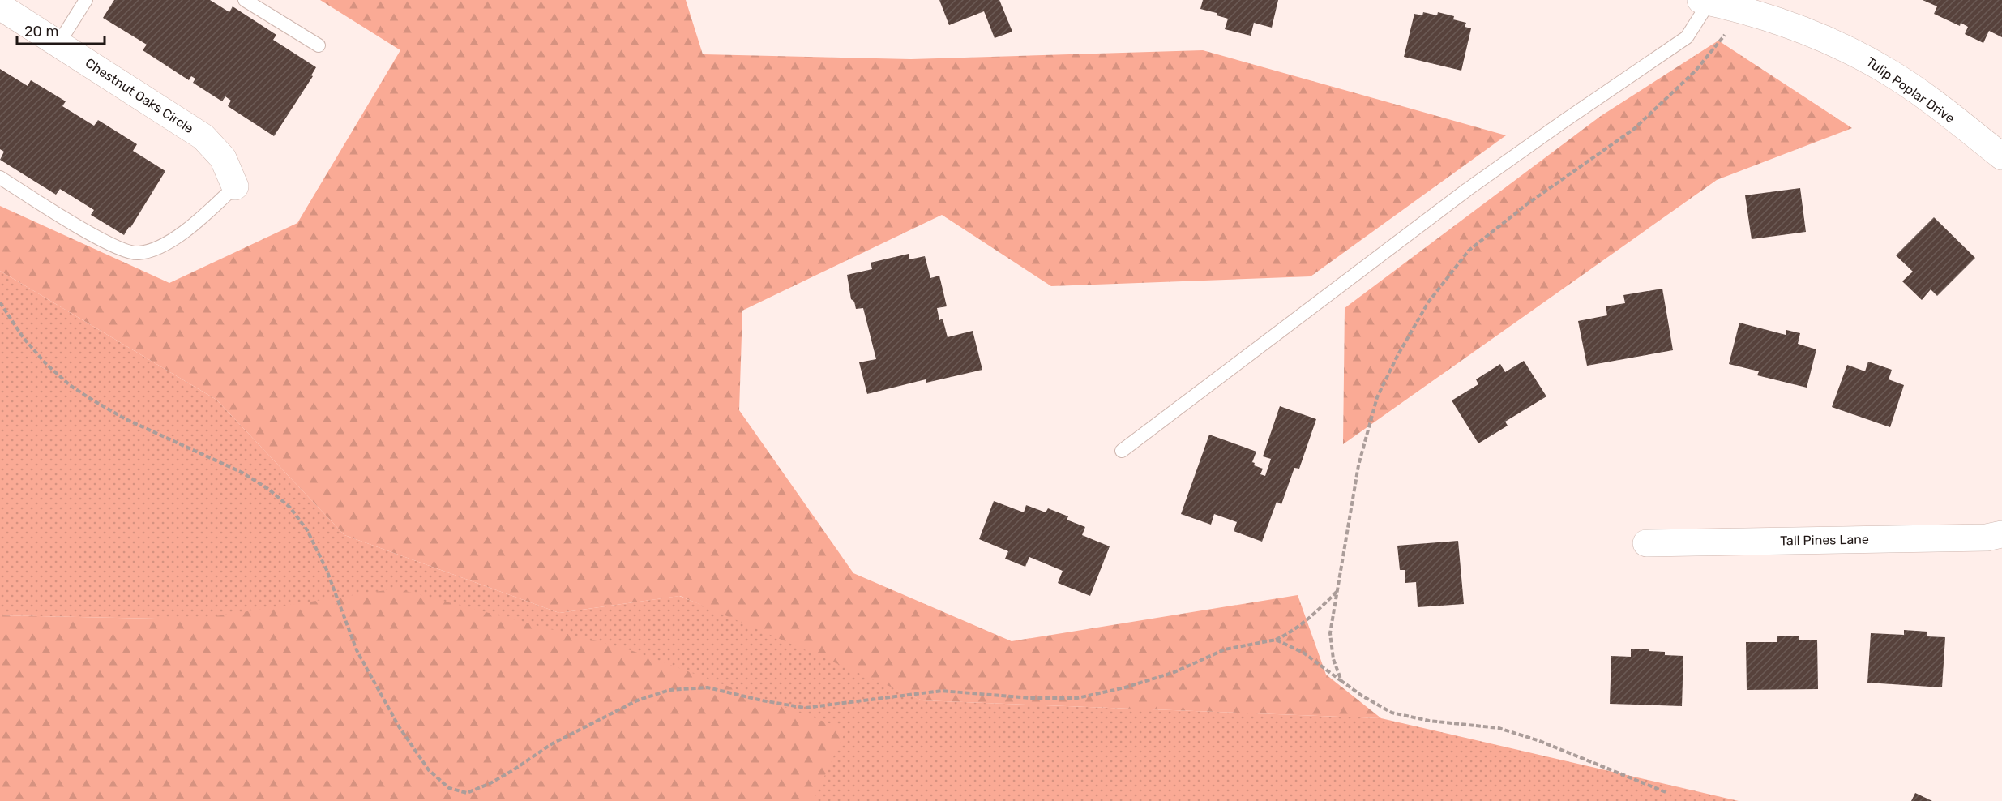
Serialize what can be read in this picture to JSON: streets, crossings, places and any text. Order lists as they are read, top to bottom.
{
  "streets": {
    "street": ["Tulip Poplar Drive", "Chestnut Oaks Circle", "Tall Pines Lane"]
  },
  "scale_bar": "20 m"
}
